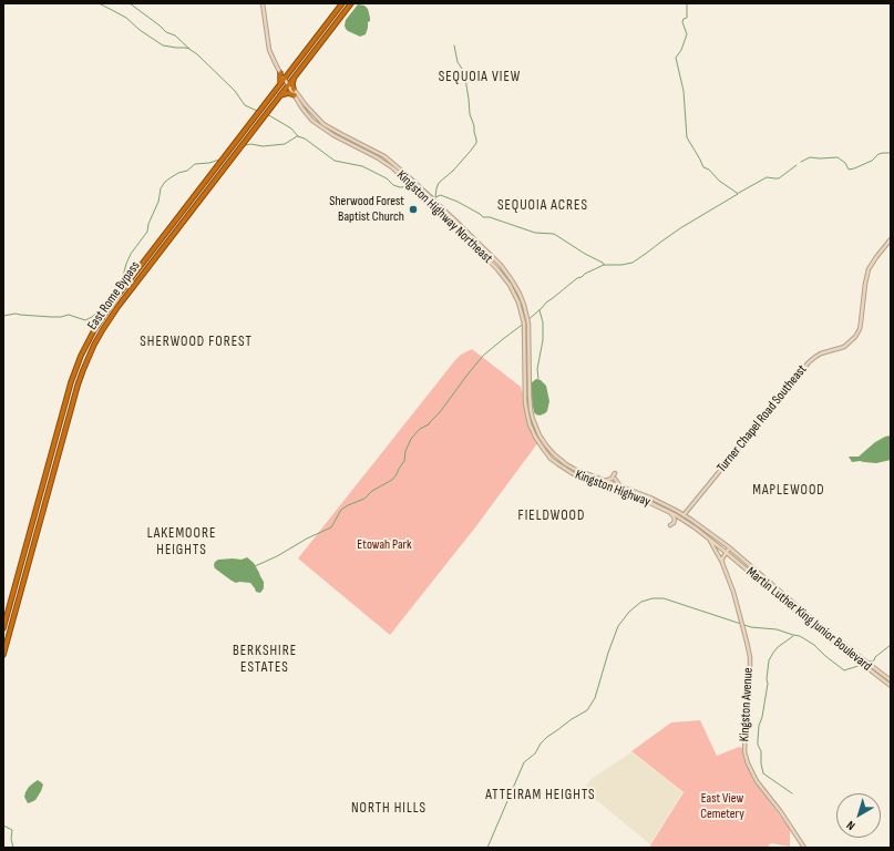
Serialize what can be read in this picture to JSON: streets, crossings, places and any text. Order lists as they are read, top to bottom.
{
  "streets": {
    "highway": ["East Rome Bypass"],
    "main road": [
      "Kingston Highway Northeast",
      "Turner Chapel Road Southeast",
      "Kingston Highway",
      "Martin Luther King Junior Boulevard",
      "Kingston Avenue"
    ]
  },
  "crossings": [
    ["Kingston Highway Northeast", "East Rome Bypass"],
    ["Kingston Highway Northeast", "Kingston Highway"],
    ["East Rome Bypass", "Kingston Highway"],
    ["Turner Chapel Road Southeast", "Kingston Highway"],
    ["Kingston Highway", "Martin Luther King Junior Boulevard"],
    ["Kingston Highway", "Kingston Avenue"]
  ],
  "districts": [
    "SEQUOIA VIEW",
    "SEQUOIA ACRES",
    "SHERWOOD FOREST",
    "MAPLEWOOD",
    "FIELDWOOD",
    "LAKEMOORE HEIGHTS",
    "BERKSHIRE ESTATES",
    "ATTEIRAM HEIGHTS",
    "NORTH HILLS"
  ],
  "parks": ["Etowah Park", "East View Cemetery"],
  "places": ["Sherwood Forest Baptist Church"],
  "north": "bottom left"
}
